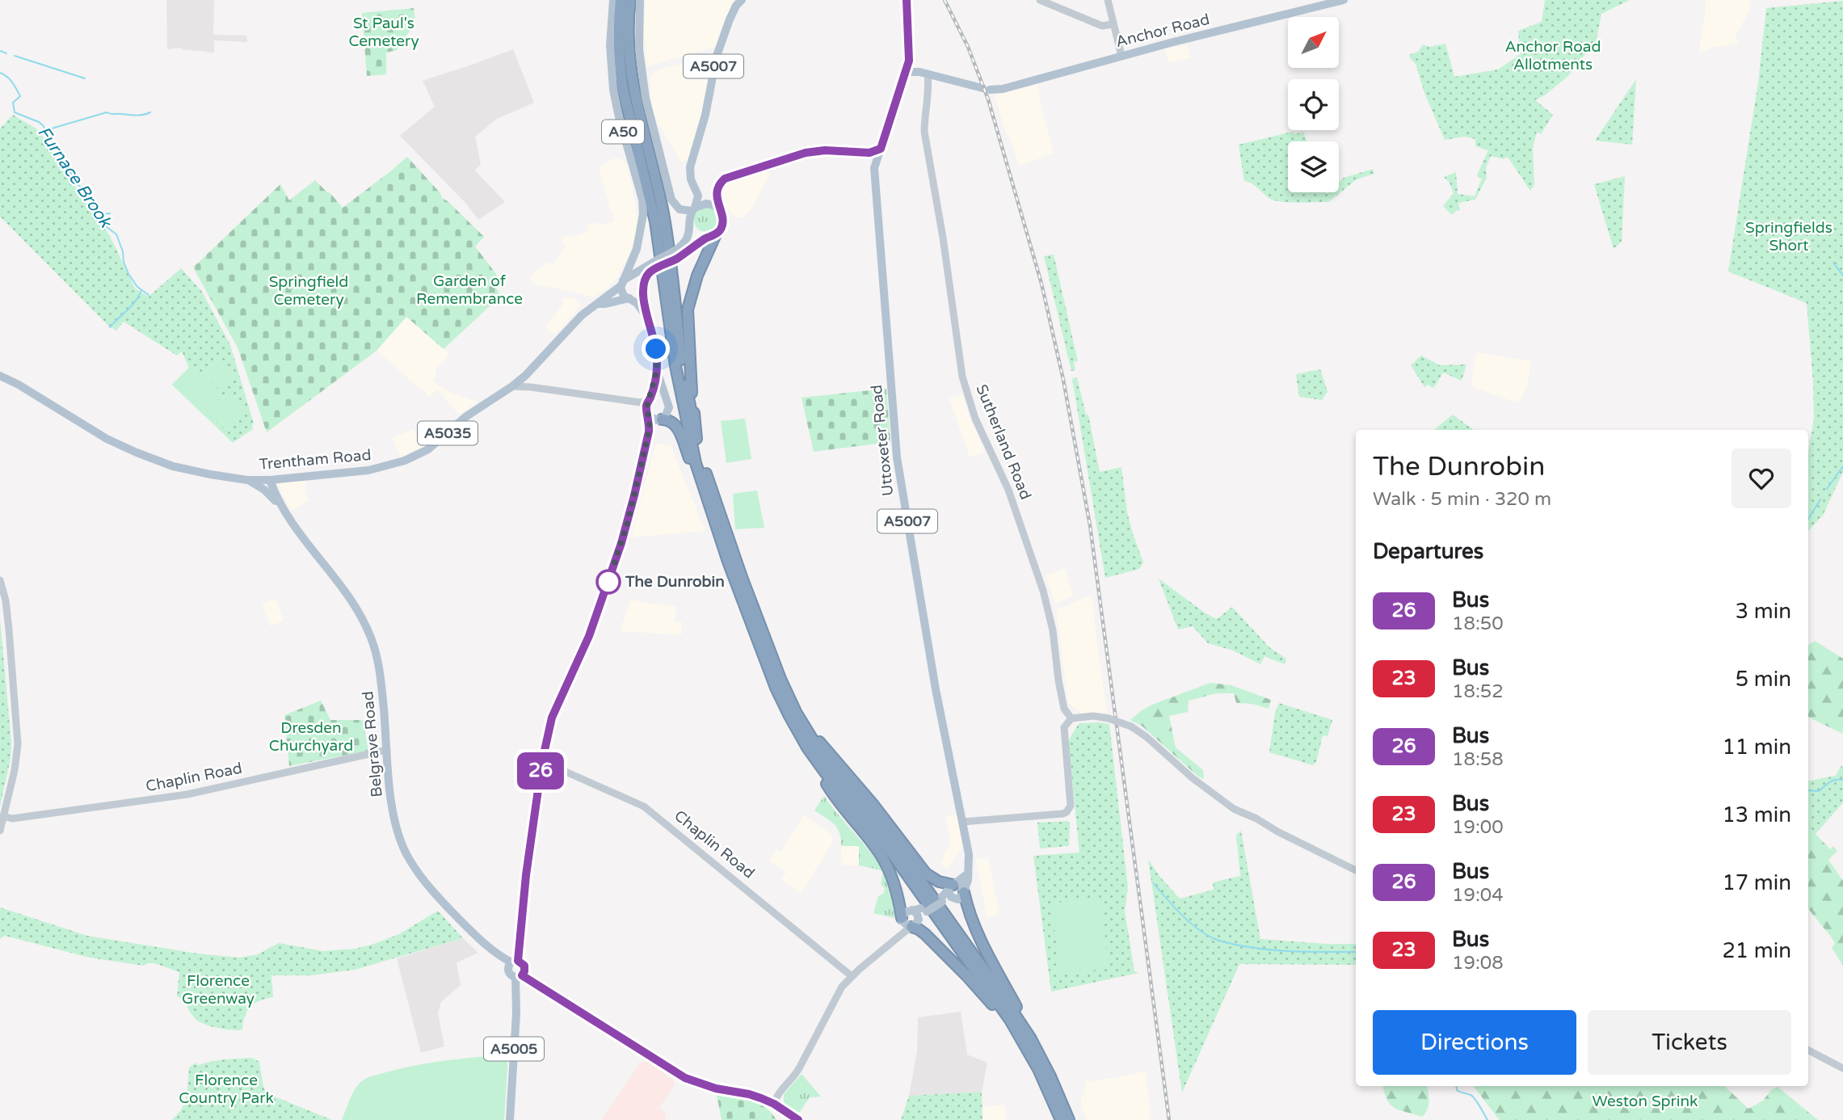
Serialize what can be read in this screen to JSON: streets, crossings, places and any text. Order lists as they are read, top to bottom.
{
  "streets": {
    "highway": ["A50"],
    "main road": [
      "Anchor Road",
      "A5007",
      "A5035",
      "Uttoxeter Road",
      "Trentham Road",
      "Belgrave Road",
      "A5005"
    ],
    "street": ["Sutherland Road", "Chaplin Road"]
  },
  "crossings": [
    ["Anchor Road", "A5007"],
    ["Anchor Road", "Sutherland Road"],
    ["A5007", "A50"],
    ["A5007", "Uttoxeter Road"],
    ["A50", "A5035"],
    ["A5035", "Trentham Road"],
    ["Trentham Road", "Belgrave Road"],
    ["Belgrave Road", "Chaplin Road"],
    ["Belgrave Road", "A5005"],
    ["Chaplin Road", "A5005"]
  ],
  "water": ["Furnace Brook"],
  "parks": [
    "St Paul's Cemetery",
    "Anchor Road Allotments",
    "Springfields Short",
    "Garden of Remembrance",
    "Springfield Cemetery",
    "Dresden Churchyard",
    "Florence Greenway",
    "Florence Country Park",
    "Weston Sprink"
  ],
  "places": ["The Dunrobin"],
  "lines": ["bus line 26"],
  "north": "top right",
  "page": {
    "on_map": "26",
    "heading": [
      ["The Dunrobin", "Walk · 5 min · 320 m"],
      "Departures"
    ],
    "list": [
      {
        "mark": "26",
        "name": "Bus",
        "note": "18:50",
        "value": "3 min"
      },
      {
        "mark": "23",
        "name": "Bus",
        "note": "18:52",
        "value": "5 min"
      },
      {
        "mark": "26",
        "name": "Bus",
        "note": "18:58",
        "value": "11 min"
      },
      {
        "mark": "23",
        "name": "Bus",
        "note": "19:00",
        "value": "13 min"
      },
      {
        "mark": "26",
        "name": "Bus",
        "note": "19:04",
        "value": "17 min"
      },
      {
        "mark": "23",
        "name": "Bus",
        "note": "19:08",
        "value": "21 min"
      }
    ],
    "buttons": ["Directions", "Tickets"]
  }
}
